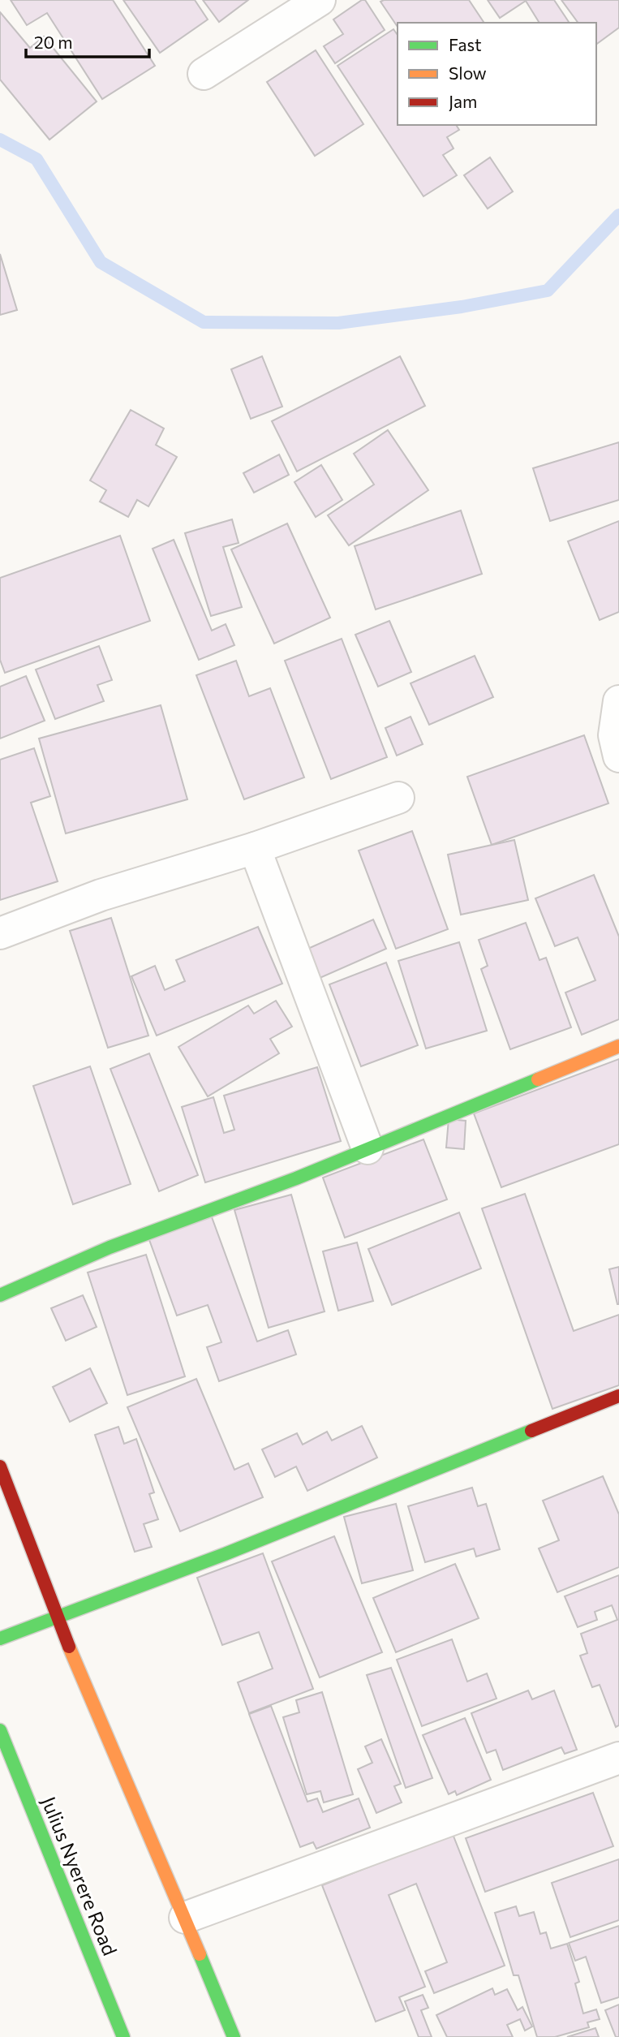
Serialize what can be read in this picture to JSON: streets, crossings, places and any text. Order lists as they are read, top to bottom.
{
  "streets": {
    "main road": ["Julius Nyerere Road"]
  },
  "legend": ["Fast", "Slow", "Jam"],
  "scale_bar": "20 m"
}
